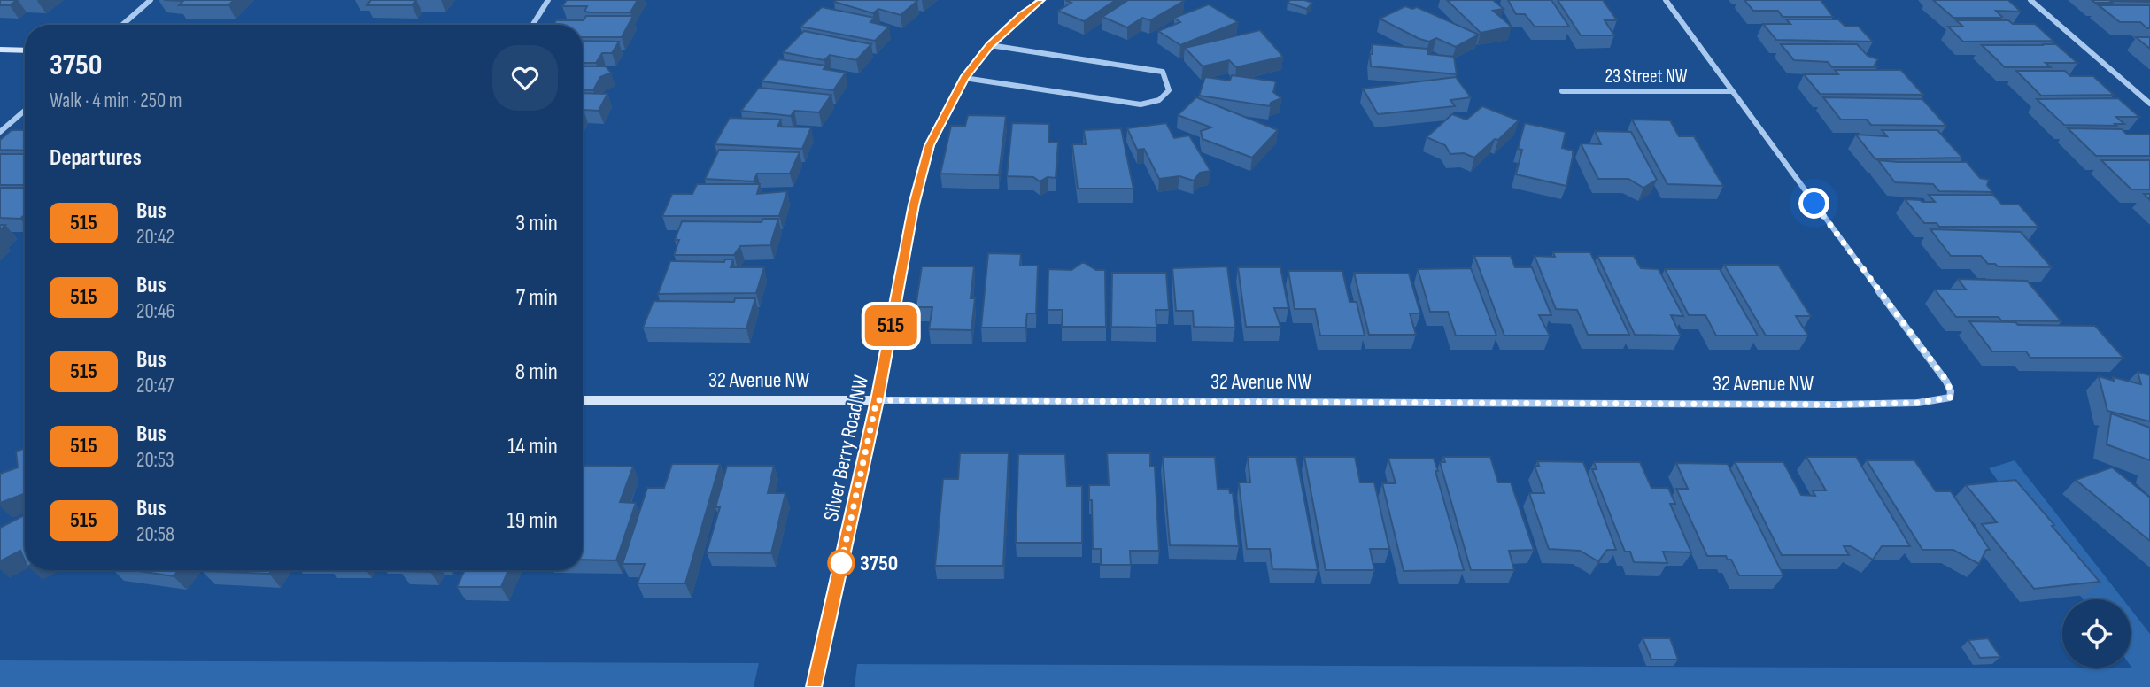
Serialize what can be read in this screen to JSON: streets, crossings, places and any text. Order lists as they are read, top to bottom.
{
  "streets": {
    "street": ["23 Street NW", "32 Avenue NW", "Silver Berry Road NW"]
  },
  "crossings": [
    ["23 Street NW", "32 Avenue NW"],
    ["32 Avenue NW", "Silver Berry Road NW"]
  ],
  "places": ["3750"],
  "lines": ["bus line 515"],
  "page": {
    "on_map": "515",
    "heading": [
      ["3750", "Walk · 4 min · 250 m"],
      "Departures"
    ],
    "list": [
      {
        "mark": "515",
        "name": "Bus",
        "note": "20:42",
        "value": "3 min"
      },
      {
        "mark": "515",
        "name": "Bus",
        "note": "20:46",
        "value": "7 min"
      },
      {
        "mark": "515",
        "name": "Bus",
        "note": "20:47",
        "value": "8 min"
      },
      {
        "mark": "515",
        "name": "Bus",
        "note": "20:53",
        "value": "14 min"
      },
      {
        "mark": "515",
        "name": "Bus",
        "note": "20:58",
        "value": "19 min"
      }
    ]
  }
}
